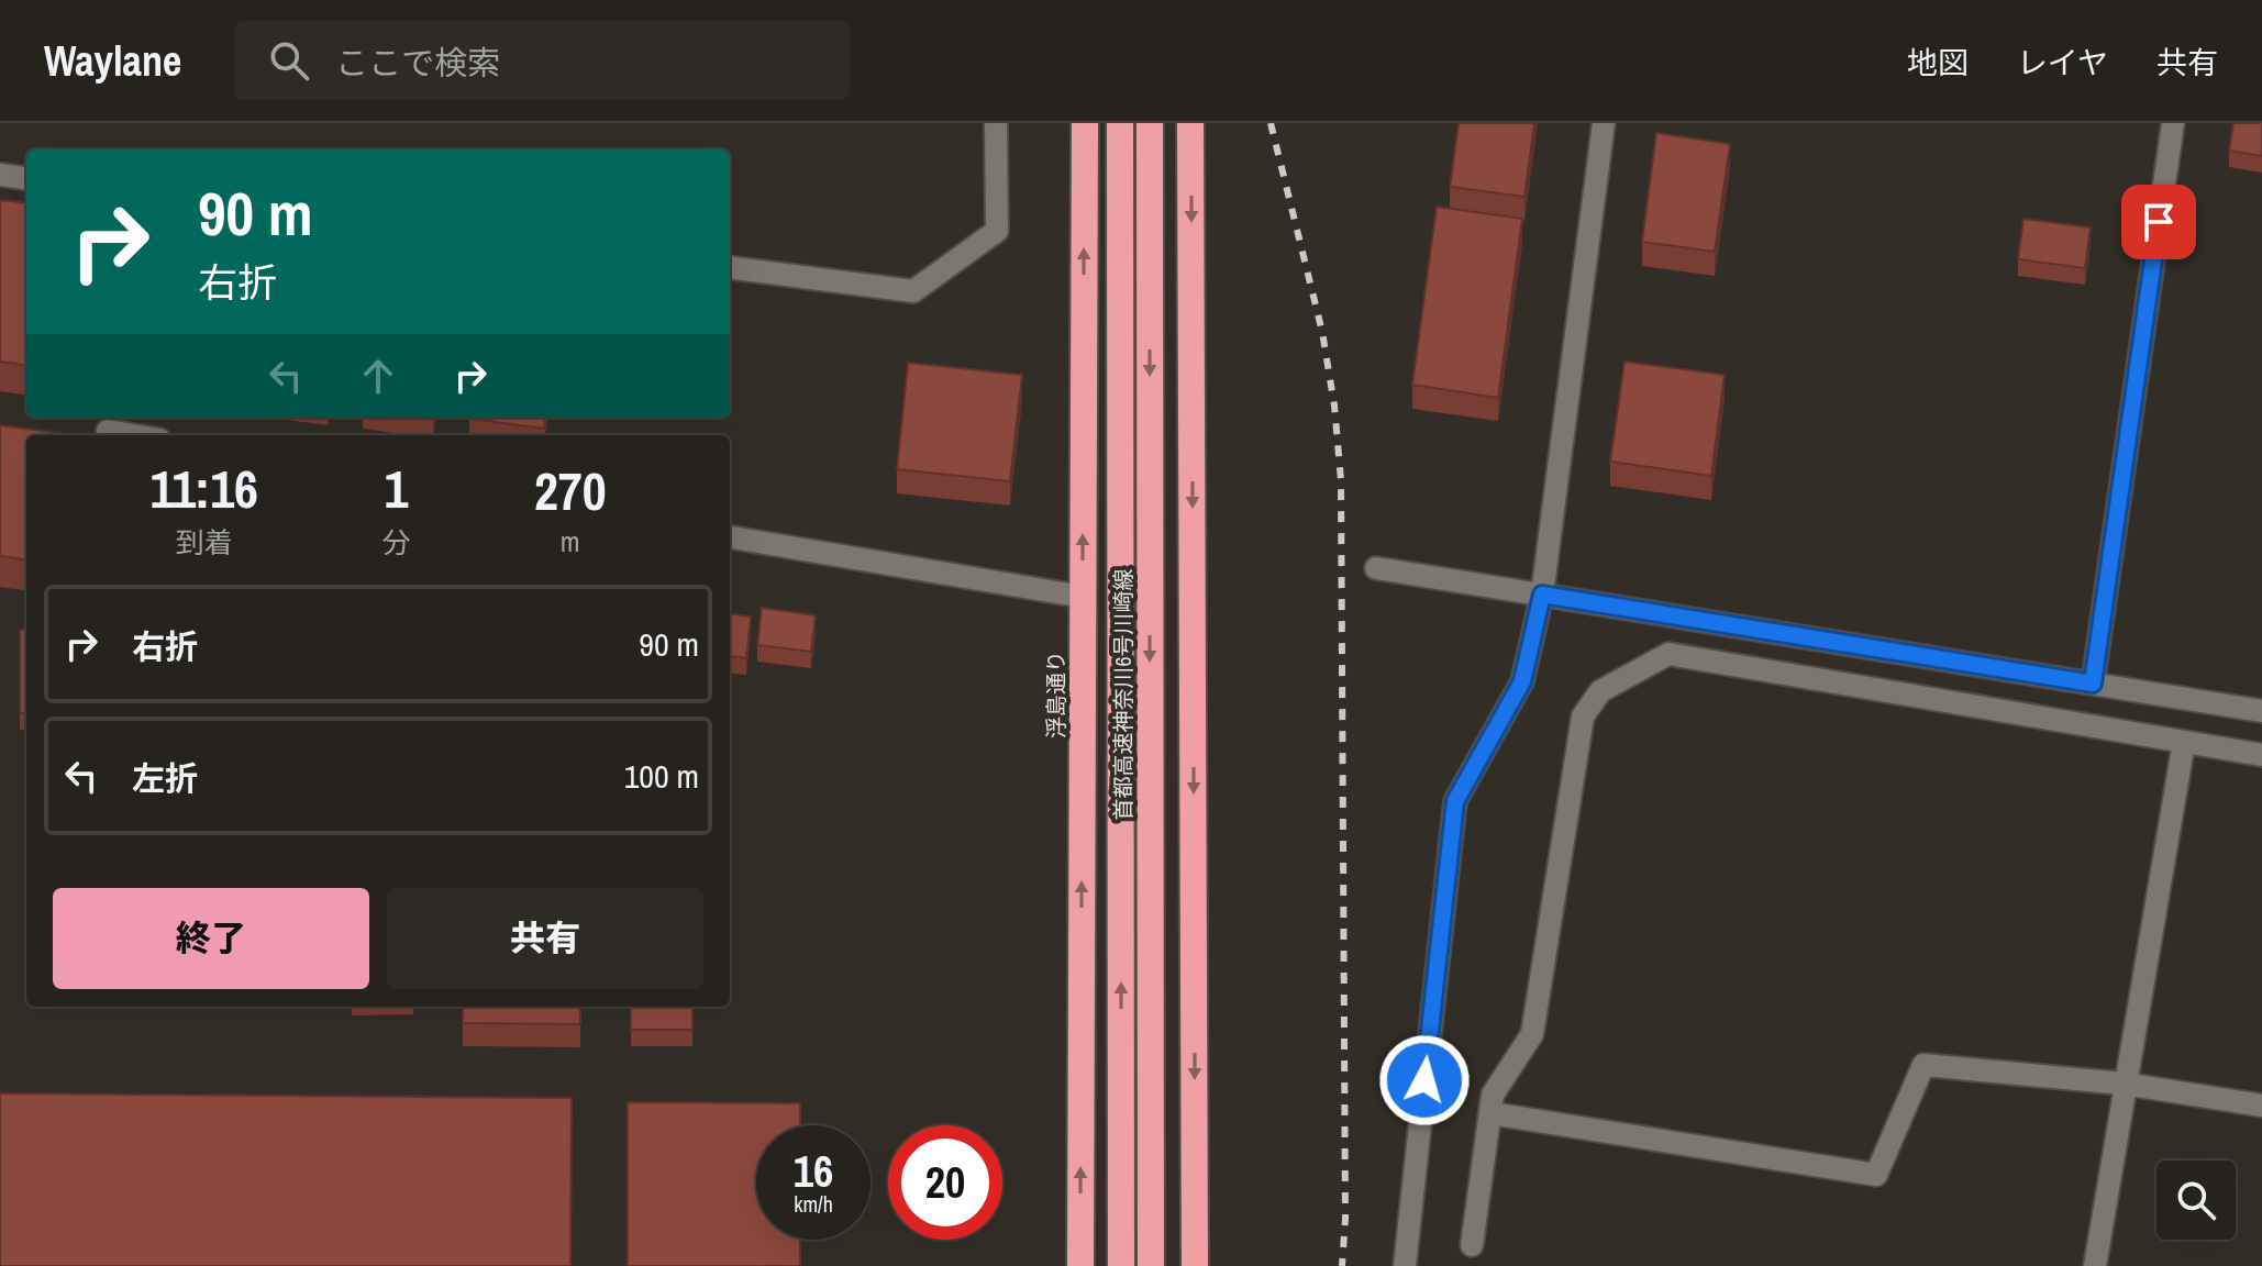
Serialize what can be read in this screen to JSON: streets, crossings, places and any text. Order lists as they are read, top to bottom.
{
  "streets": {
    "highway": ["浮島通り", "首都高速神奈川6号川崎線"]
  },
  "page": {
    "header": "Waylane",
    "search": "ここで検索",
    "nav": ["地図", "レイヤ", "共有"],
    "turn": ["90 m", "右折"],
    "eta": [
      "11:16",
      "到着",
      "1",
      "分",
      "270",
      "m"
    ],
    "list": [
      {
        "name": "右折",
        "value": "90 m"
      },
      {
        "name": "左折",
        "value": "100 m"
      }
    ],
    "buttons": ["終了", "共有"],
    "speed": "16 km/h",
    "limit": "20"
  }
}
